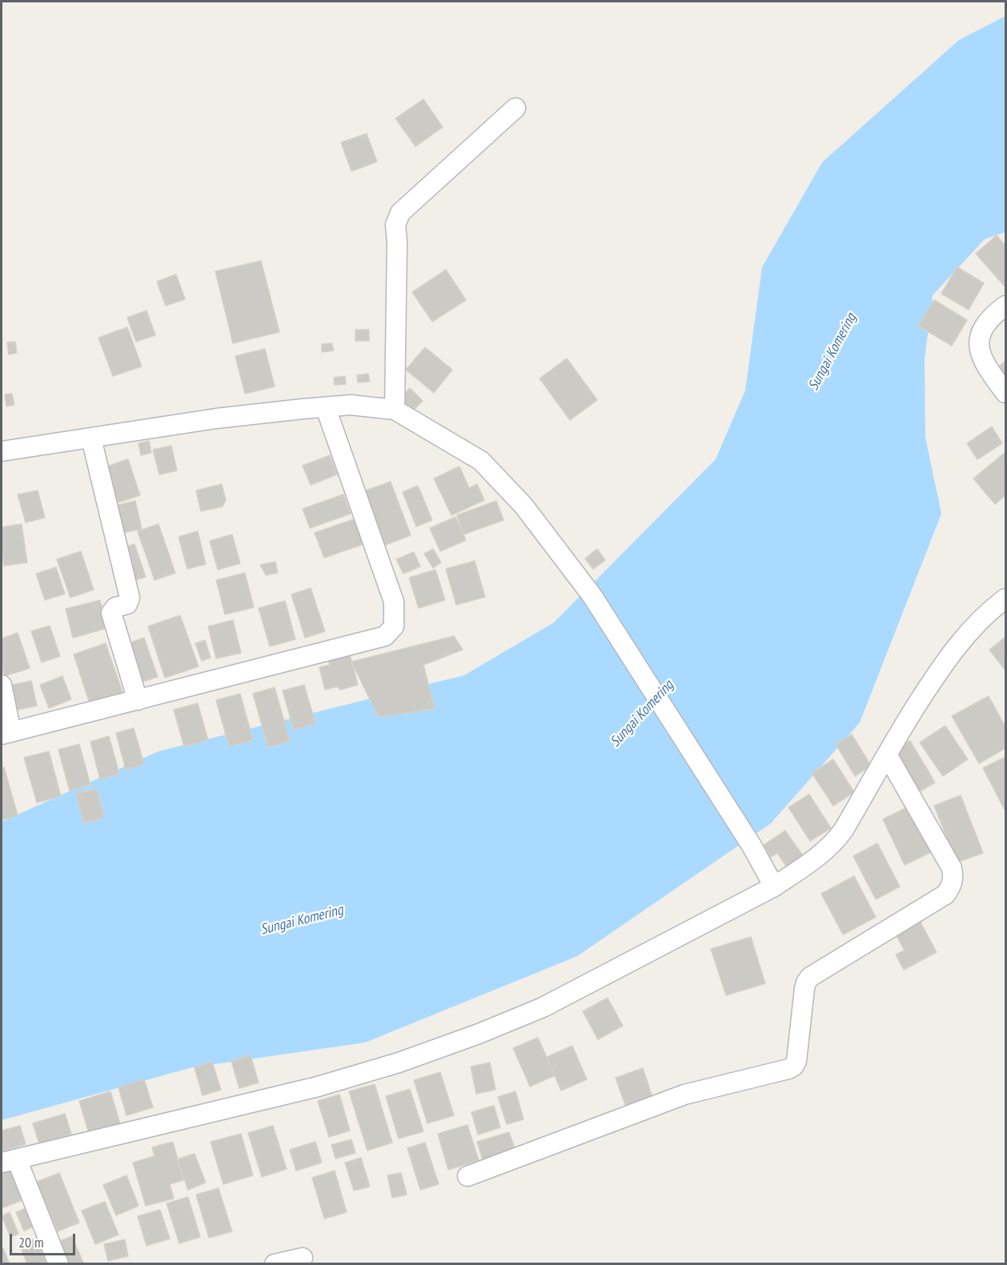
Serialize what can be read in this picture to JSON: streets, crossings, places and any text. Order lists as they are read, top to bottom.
{
  "water": ["Sungai Komering"],
  "scale_bar": "20 m"
}
